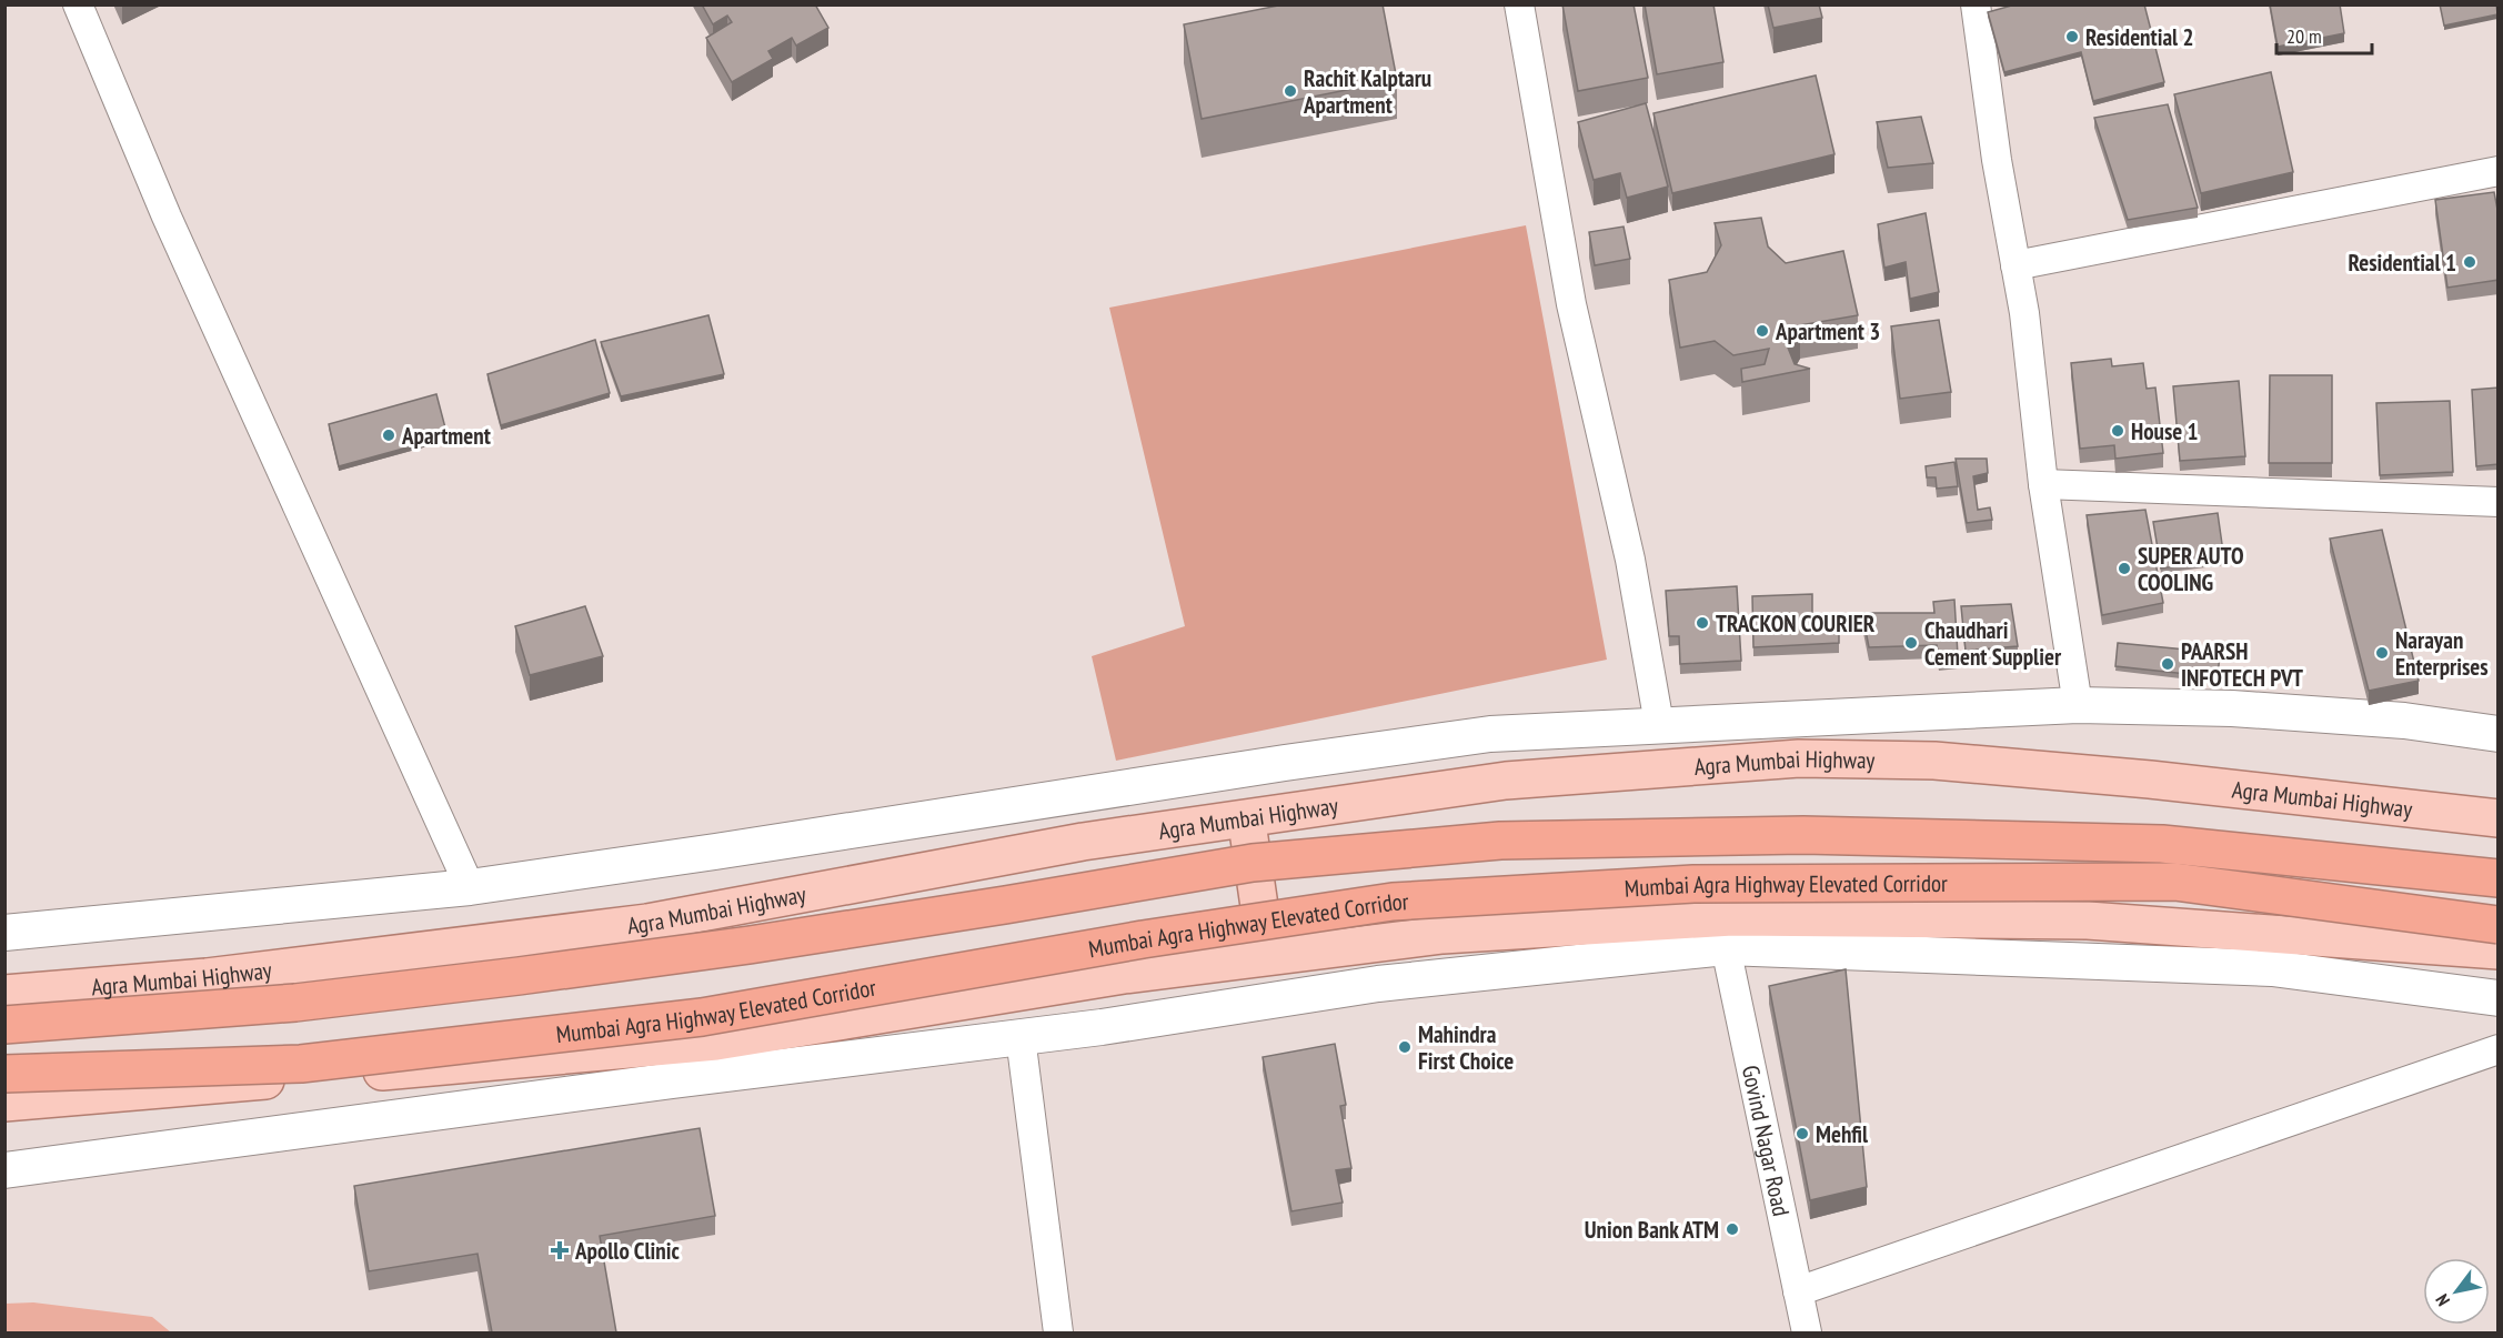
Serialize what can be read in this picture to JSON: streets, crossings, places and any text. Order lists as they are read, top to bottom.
{
  "streets": {
    "highway": ["Mumbai Agra Highway Elevated Corridor"],
    "main road": ["Agra Mumbai Highway"],
    "street": ["Govind Nagar Road"]
  },
  "places": {
    "other": [
      "Residential 2",
      "Rachit Kalptaru Apartment",
      "Residential 1",
      "Apartment 3",
      "House 1",
      "Apartment",
      "SUPER AUTO COOLING",
      "TRACKON COURIER",
      "Chaudhari Cement Supplier",
      "Narayan Enterprises",
      "PAARSH INFOTECH PVT",
      "Mahindra First Choice",
      "Mehfil",
      "Union Bank ATM"
    ],
    "health": ["Apollo Clinic"]
  },
  "scale_bar": "20 m",
  "north": "bottom left"
}
